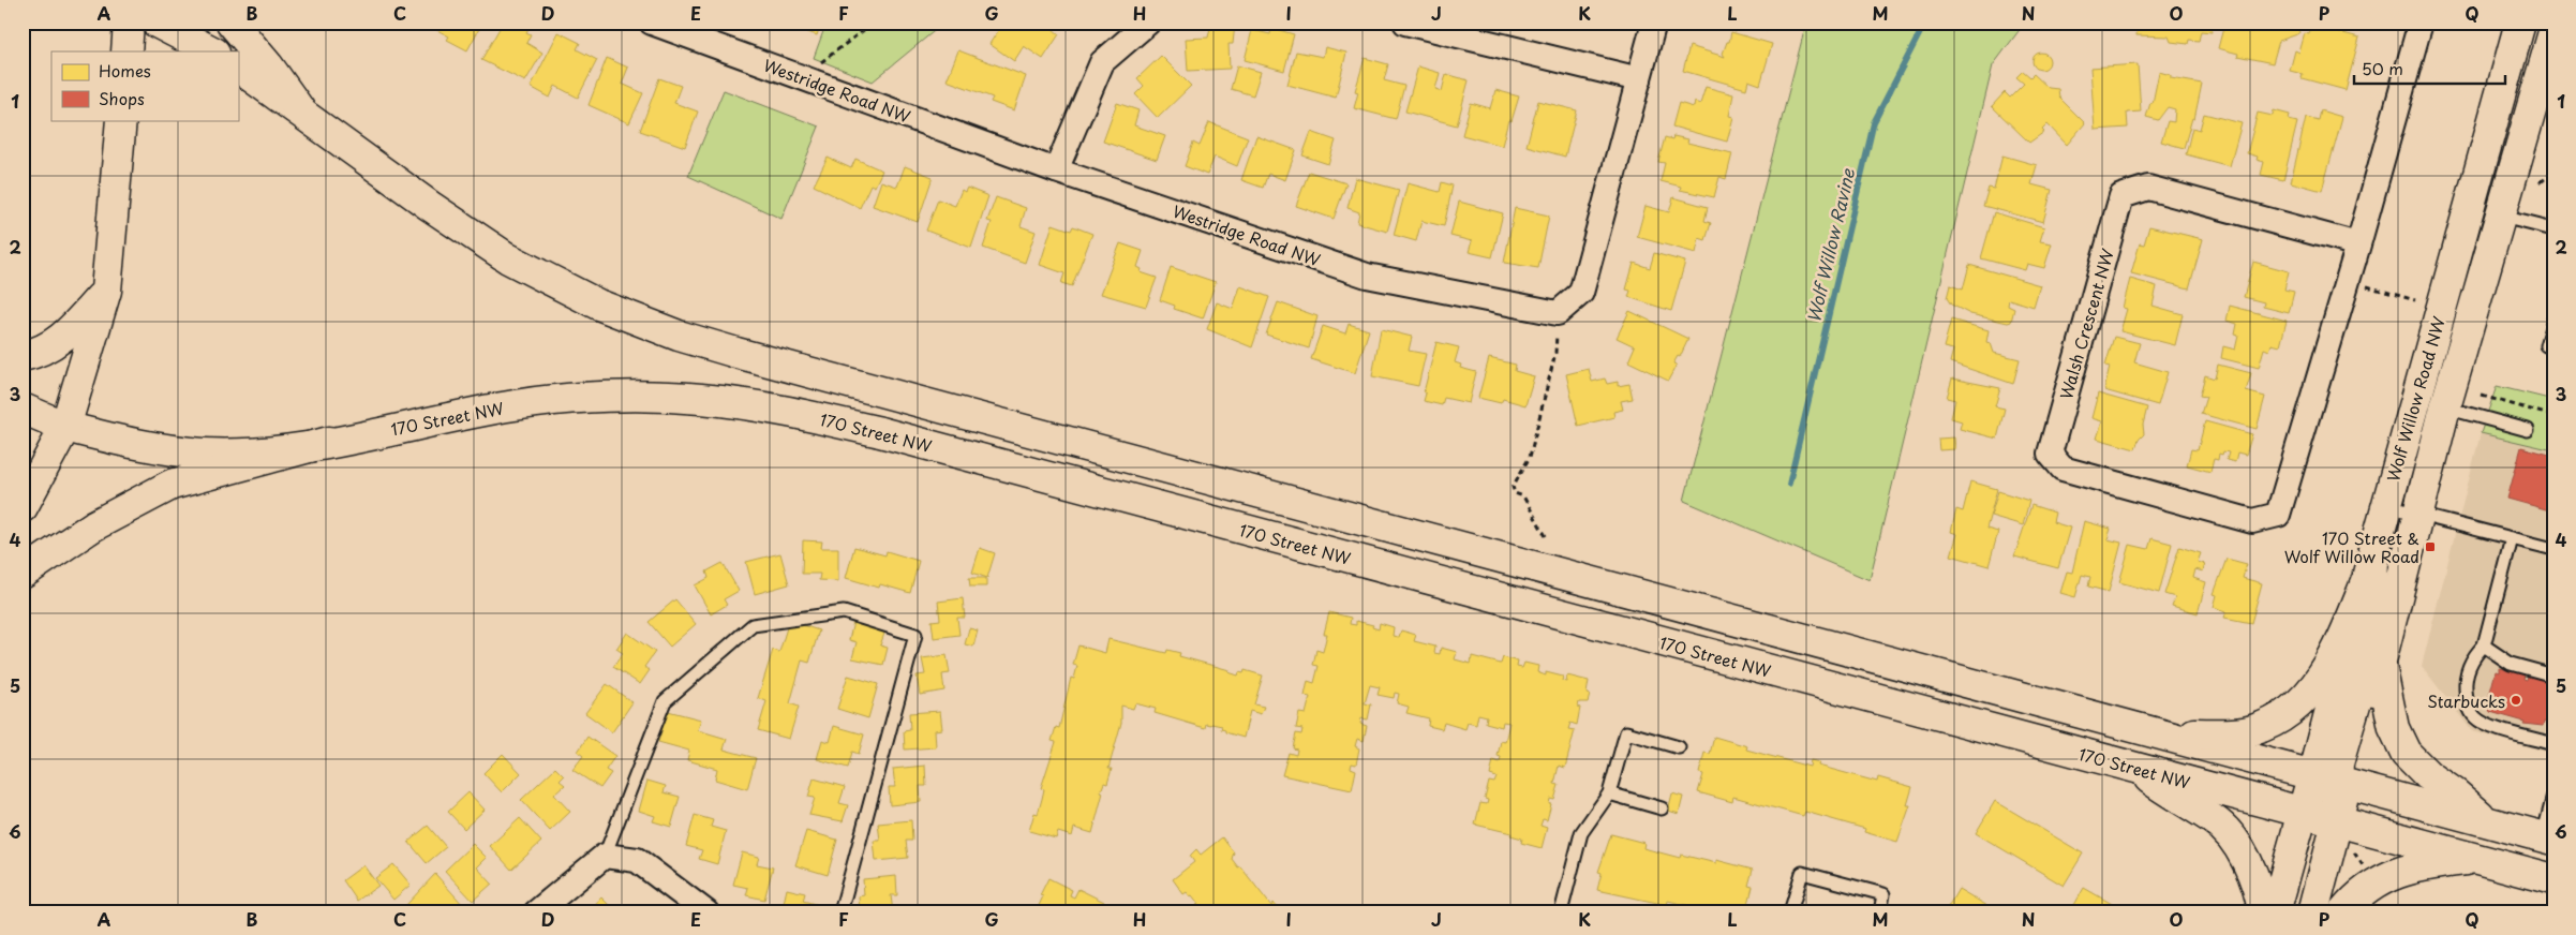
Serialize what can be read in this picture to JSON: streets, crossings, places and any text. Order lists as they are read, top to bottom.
{
  "streets": {
    "main road": ["Wolf Willow Road NW", "170 Street NW"],
    "street": ["Westridge Road NW", "Walsh Crescent NW"]
  },
  "water": ["Wolf Willow Ravine"],
  "places": {
    "transit": ["170 Street & Wolf Willow Road"],
    "other": ["Starbucks"]
  },
  "legend": ["Homes", "Shops"],
  "scale_bar": "50 m",
  "grid": {
    "columns": [
      "A",
      "B",
      "C",
      "D",
      "E",
      "F",
      "G",
      "H",
      "I",
      "J",
      "K",
      "L",
      "M",
      "N",
      "O",
      "P",
      "Q"
    ],
    "rows": [
      "1",
      "2",
      "3",
      "4",
      "5",
      "6"
    ]
  }
}
